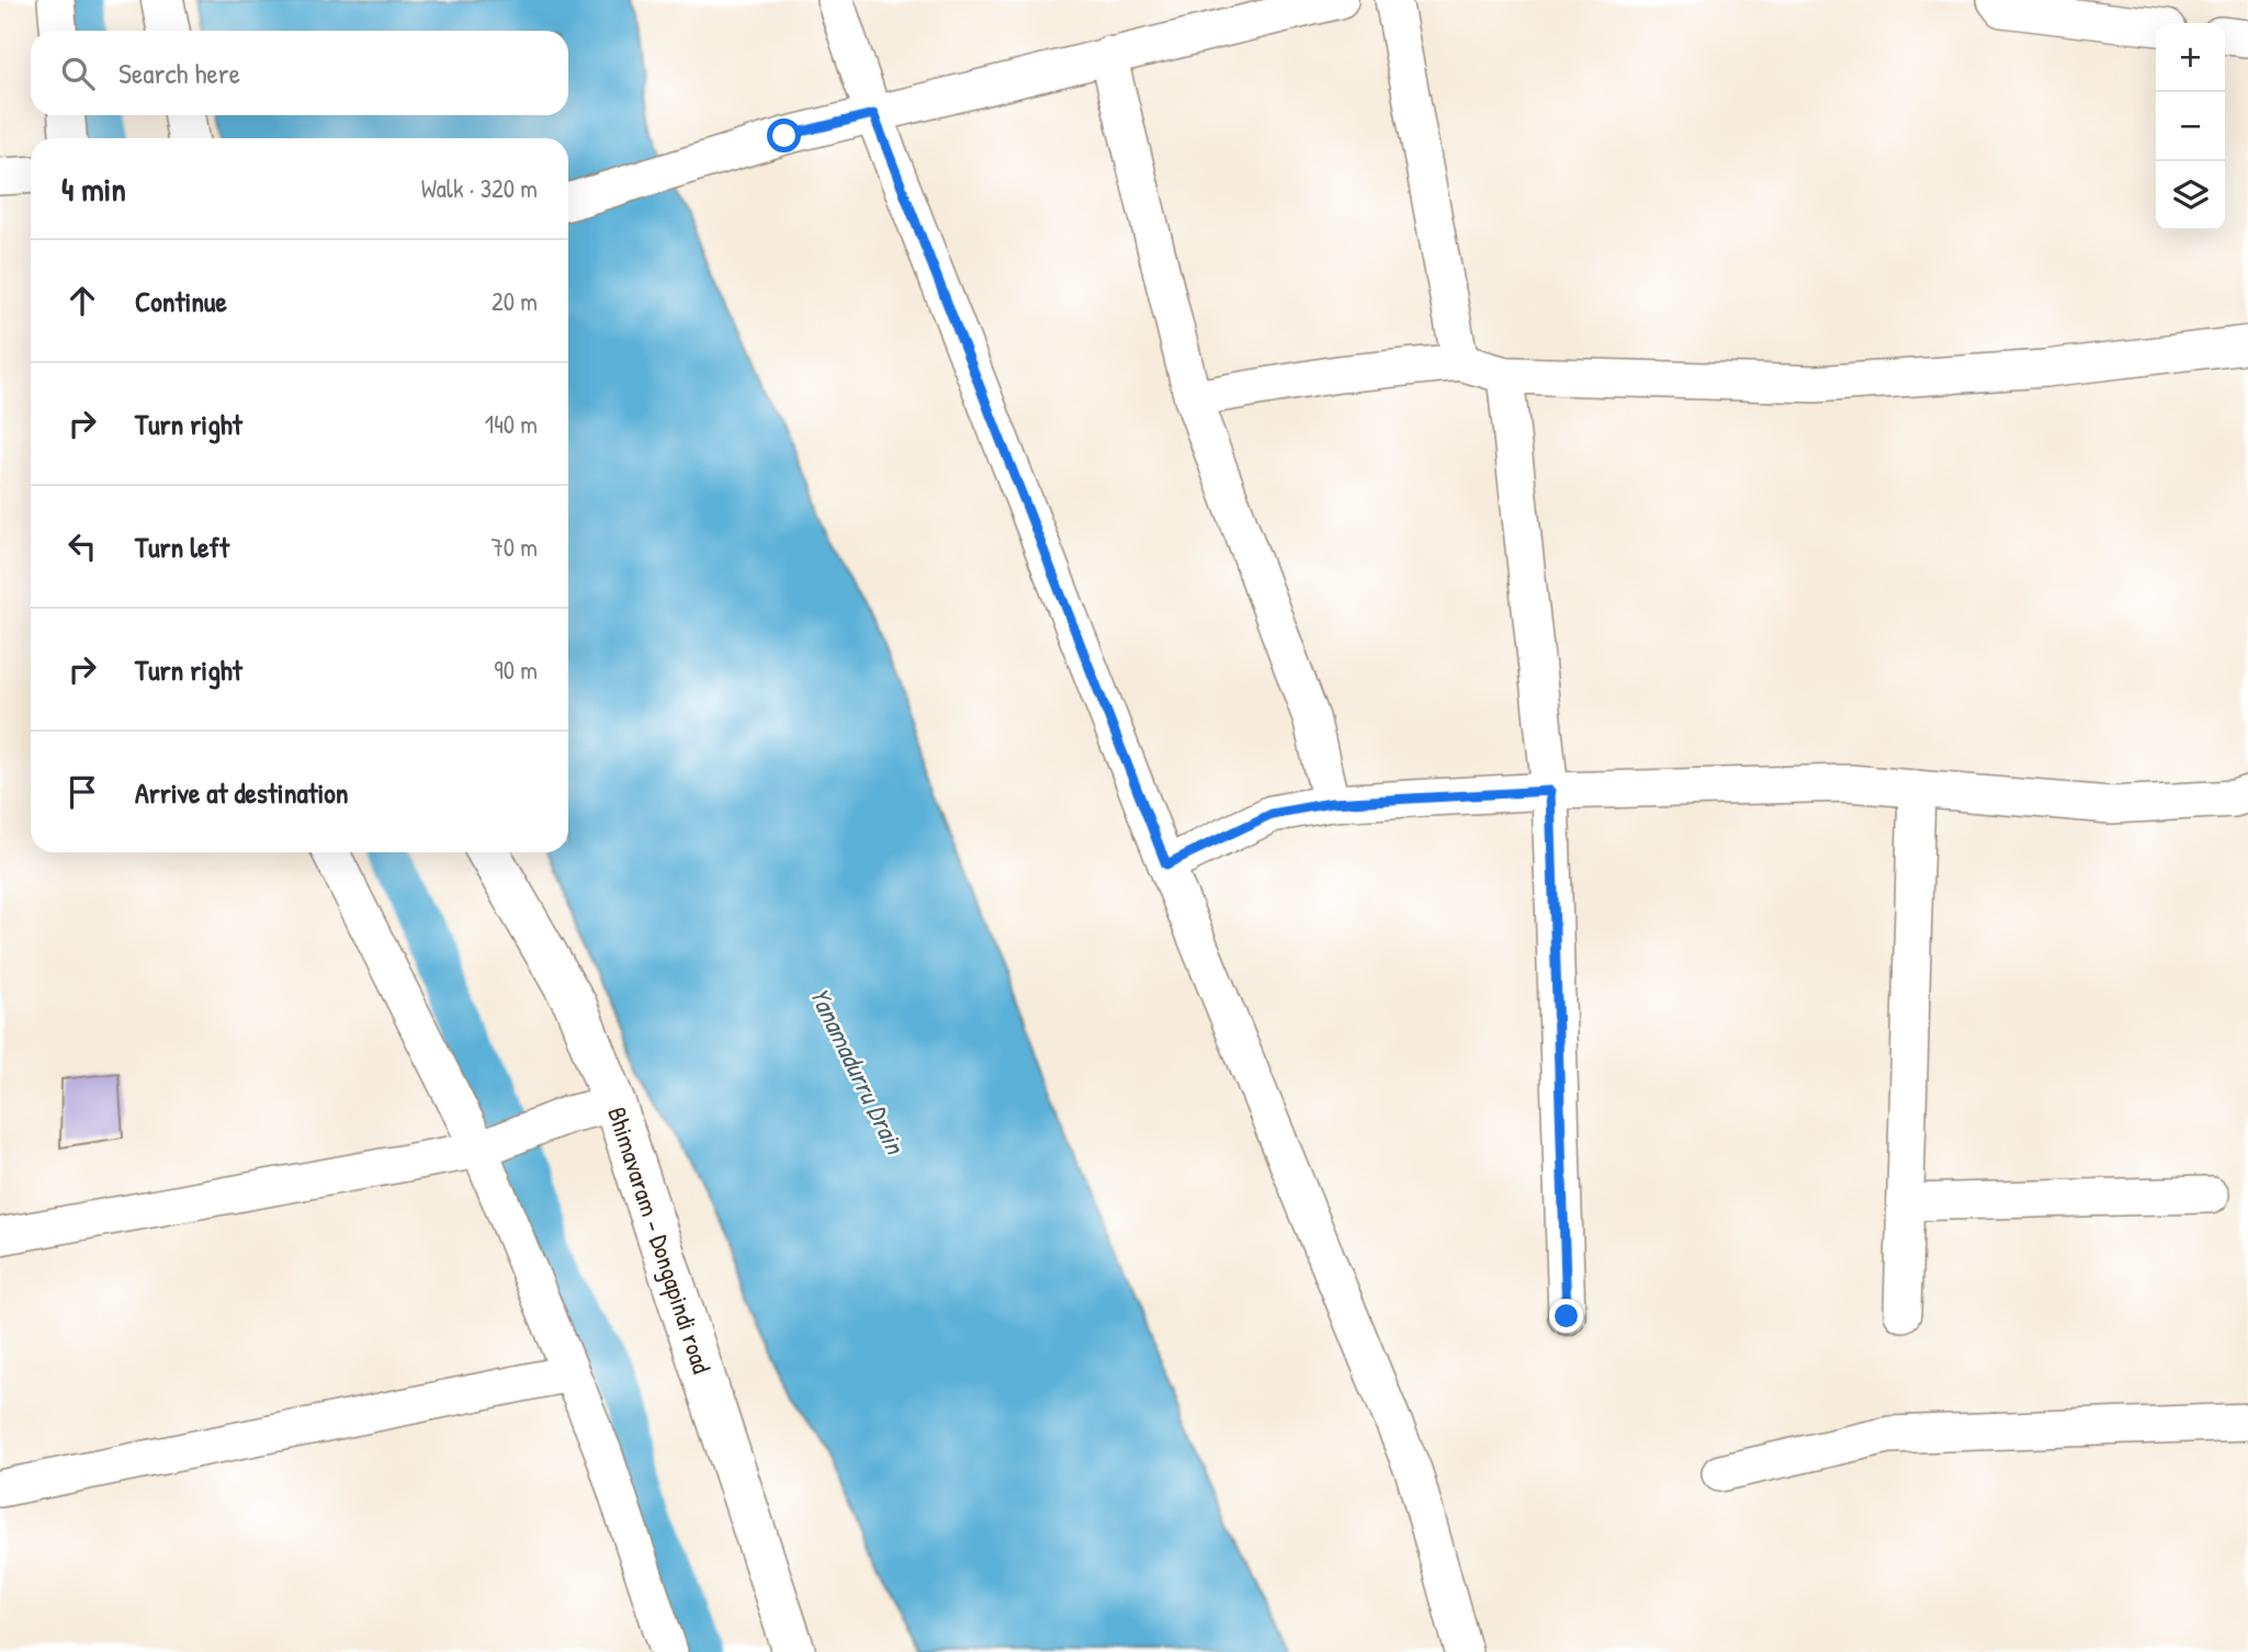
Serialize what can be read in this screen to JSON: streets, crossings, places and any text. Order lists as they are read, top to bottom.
{
  "streets": {
    "main road": ["Bhimavaram - Dongapindi road"]
  },
  "water": ["Yanamadurru Drain"],
  "page": {
    "map_buttons": ["+", "−"],
    "search": "Search here",
    "heading": ["4 min", "Walk · 320 m"],
    "list": [
      ["Continue", "20 m"],
      ["Turn right", "140 m"],
      ["Turn left", "70 m"],
      ["Turn right", "90 m"],
      "Arrive at destination"
    ]
  }
}
